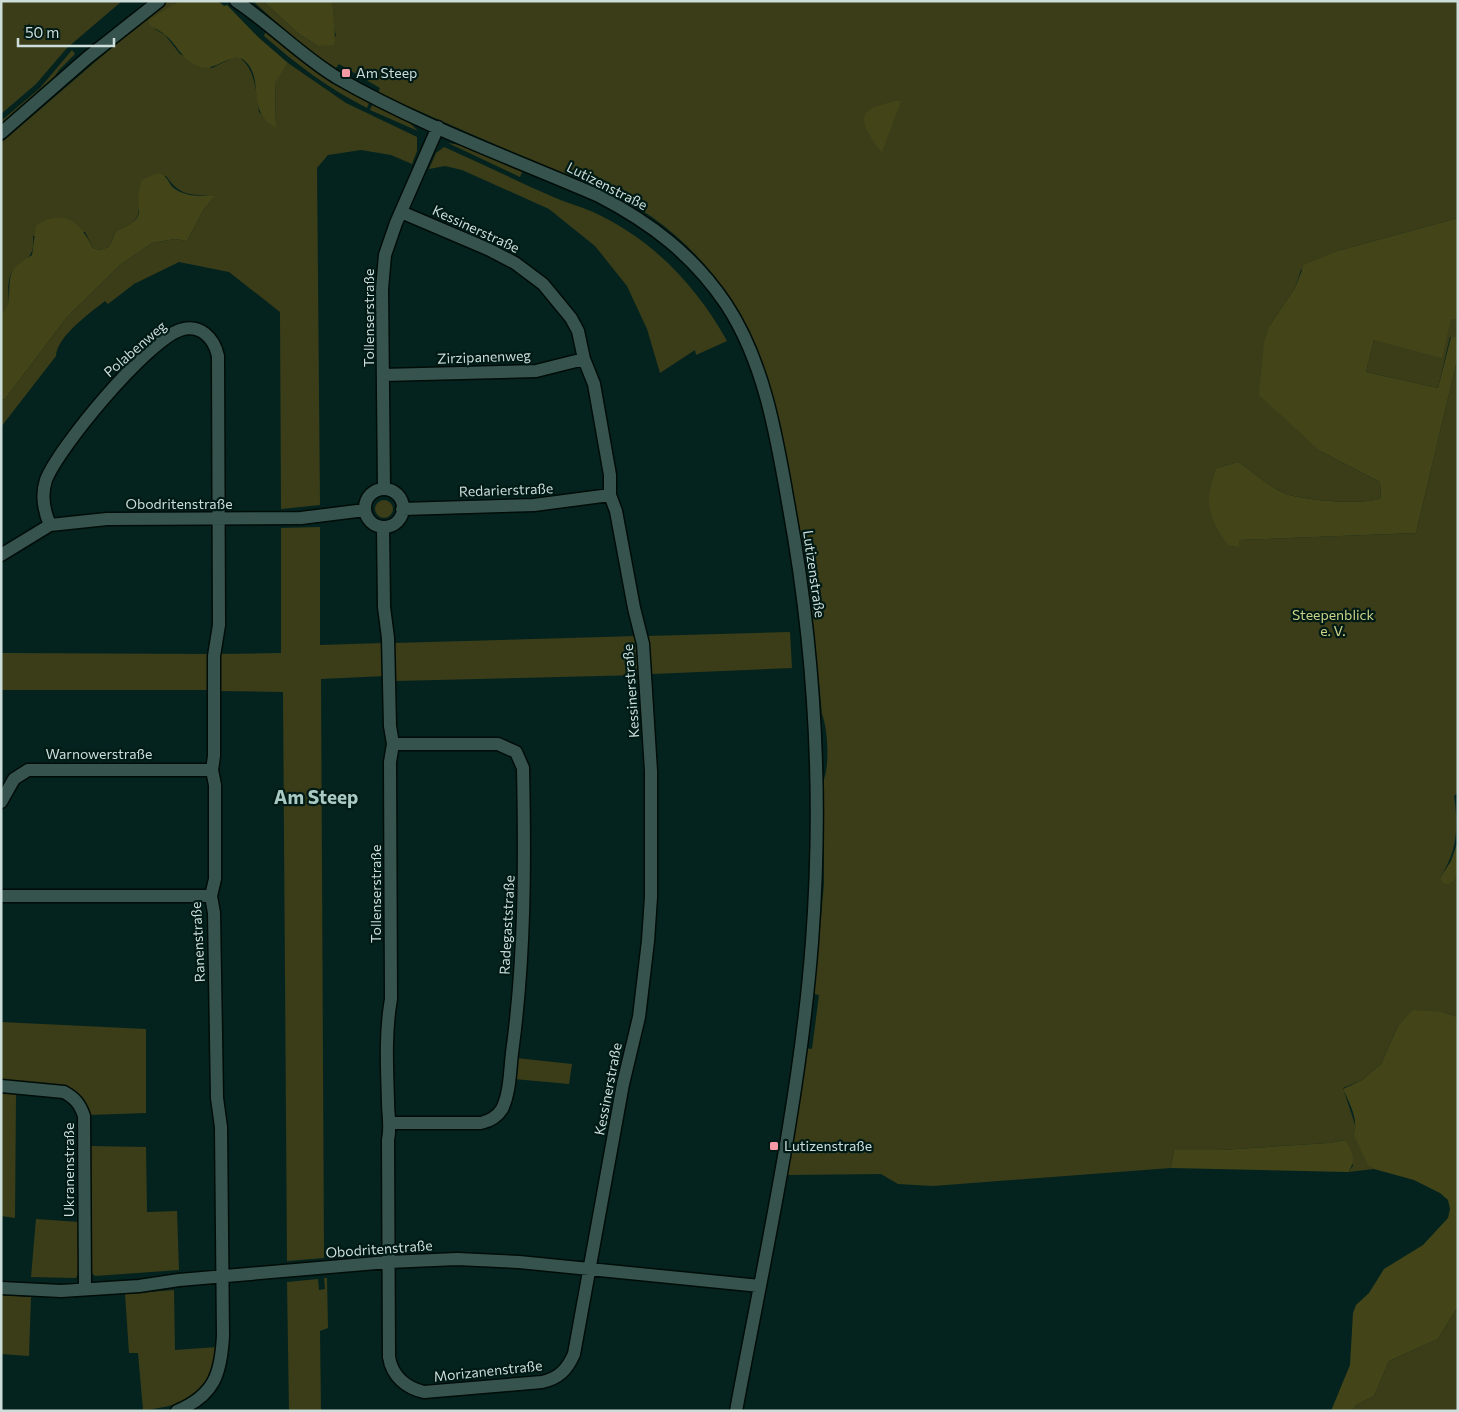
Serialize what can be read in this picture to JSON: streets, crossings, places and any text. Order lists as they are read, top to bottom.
{
  "streets": {
    "street": [
      "Lutizenstraße",
      "Kessinerstraße",
      "Tollenserstraße",
      "Polabenweg",
      "Zirzipanenweg",
      "Redarierstraße",
      "Obodritenstraße",
      "Warnowerstraße",
      "Radegaststraße",
      "Ranenstraße",
      "Ukranenstraße",
      "Morizanenstraße"
    ]
  },
  "crossings": [
    ["Lutizenstraße", "Tollenserstraße"],
    ["Lutizenstraße", "Obodritenstraße"],
    ["Kessinerstraße", "Tollenserstraße"],
    ["Kessinerstraße", "Zirzipanenweg"],
    ["Kessinerstraße", "Redarierstraße"],
    ["Kessinerstraße", "Obodritenstraße"],
    ["Kessinerstraße", "Morizanenstraße"],
    ["Tollenserstraße", "Zirzipanenweg"],
    ["Tollenserstraße", "Redarierstraße"],
    ["Tollenserstraße", "Obodritenstraße"],
    ["Tollenserstraße", "Radegaststraße"],
    ["Tollenserstraße", "Morizanenstraße"],
    ["Polabenweg", "Obodritenstraße"],
    ["Polabenweg", "Ranenstraße"],
    ["Redarierstraße", "Obodritenstraße"],
    ["Obodritenstraße", "Ranenstraße"],
    ["Obodritenstraße", "Ukranenstraße"],
    ["Obodritenstraße", "Morizanenstraße"],
    ["Warnowerstraße", "Ranenstraße"]
  ],
  "districts": ["Am Steep"],
  "parks": ["Steepenblick e. V."],
  "places": {
    "transit": ["Am Steep", "Lutizenstraße"]
  },
  "scale_bar": "50 m"
}
